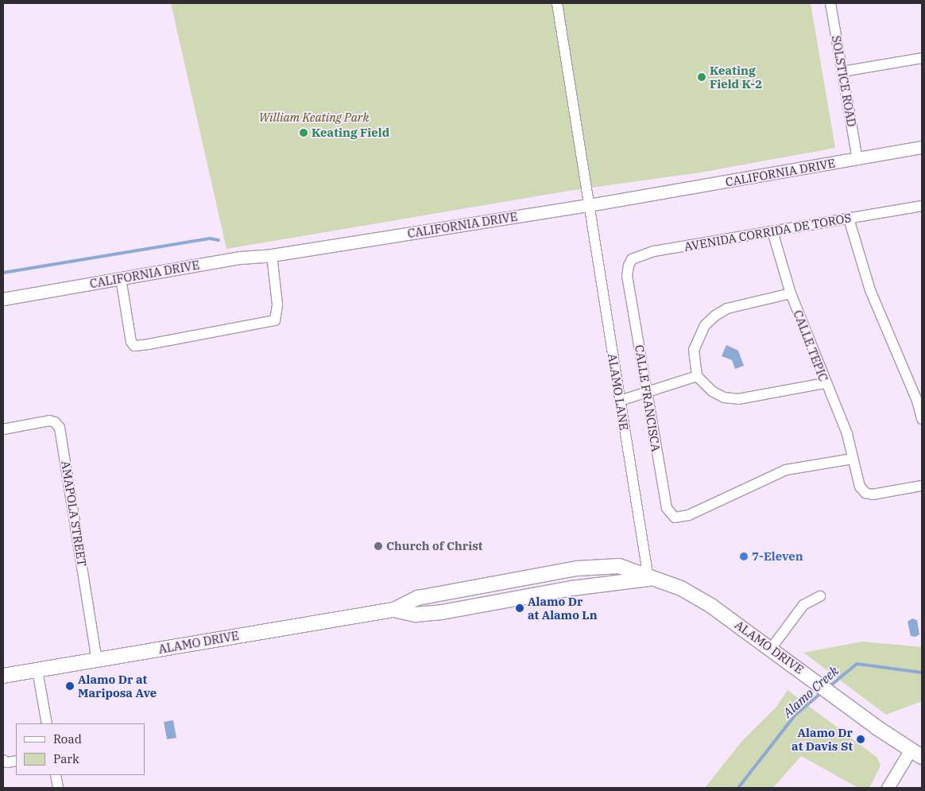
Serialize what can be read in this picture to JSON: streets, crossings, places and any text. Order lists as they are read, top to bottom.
{
  "streets": {
    "main road": ["ALAMO DRIVE"],
    "street": [
      "SOLSTICE ROAD",
      "CALIFORNIA DRIVE",
      "AVENIDA CORRIDA DE TOROS",
      "CALLE TEPIC",
      "ALAMO LANE",
      "CALLE FRANCISCA",
      "AMAPOLA STREET"
    ]
  },
  "crossings": [
    ["SOLSTICE ROAD", "CALIFORNIA DRIVE"],
    ["CALIFORNIA DRIVE", "ALAMO LANE"],
    ["AVENIDA CORRIDA DE TOROS", "CALLE TEPIC"],
    ["AVENIDA CORRIDA DE TOROS", "CALLE FRANCISCA"],
    ["CALLE TEPIC", "CALLE FRANCISCA"],
    ["ALAMO LANE", "ALAMO DRIVE"],
    ["AMAPOLA STREET", "ALAMO DRIVE"]
  ],
  "water": ["Alamo Creek"],
  "parks": ["William Keating Park"],
  "places": [
    "Keating Field K-2",
    "Keating Field",
    "Church of Christ",
    "7-Eleven",
    "Alamo Dr at Alamo Ln",
    "Alamo Dr at Mariposa Ave",
    "Alamo Dr at Davis St"
  ],
  "legend": ["Road", "Park"]
}
